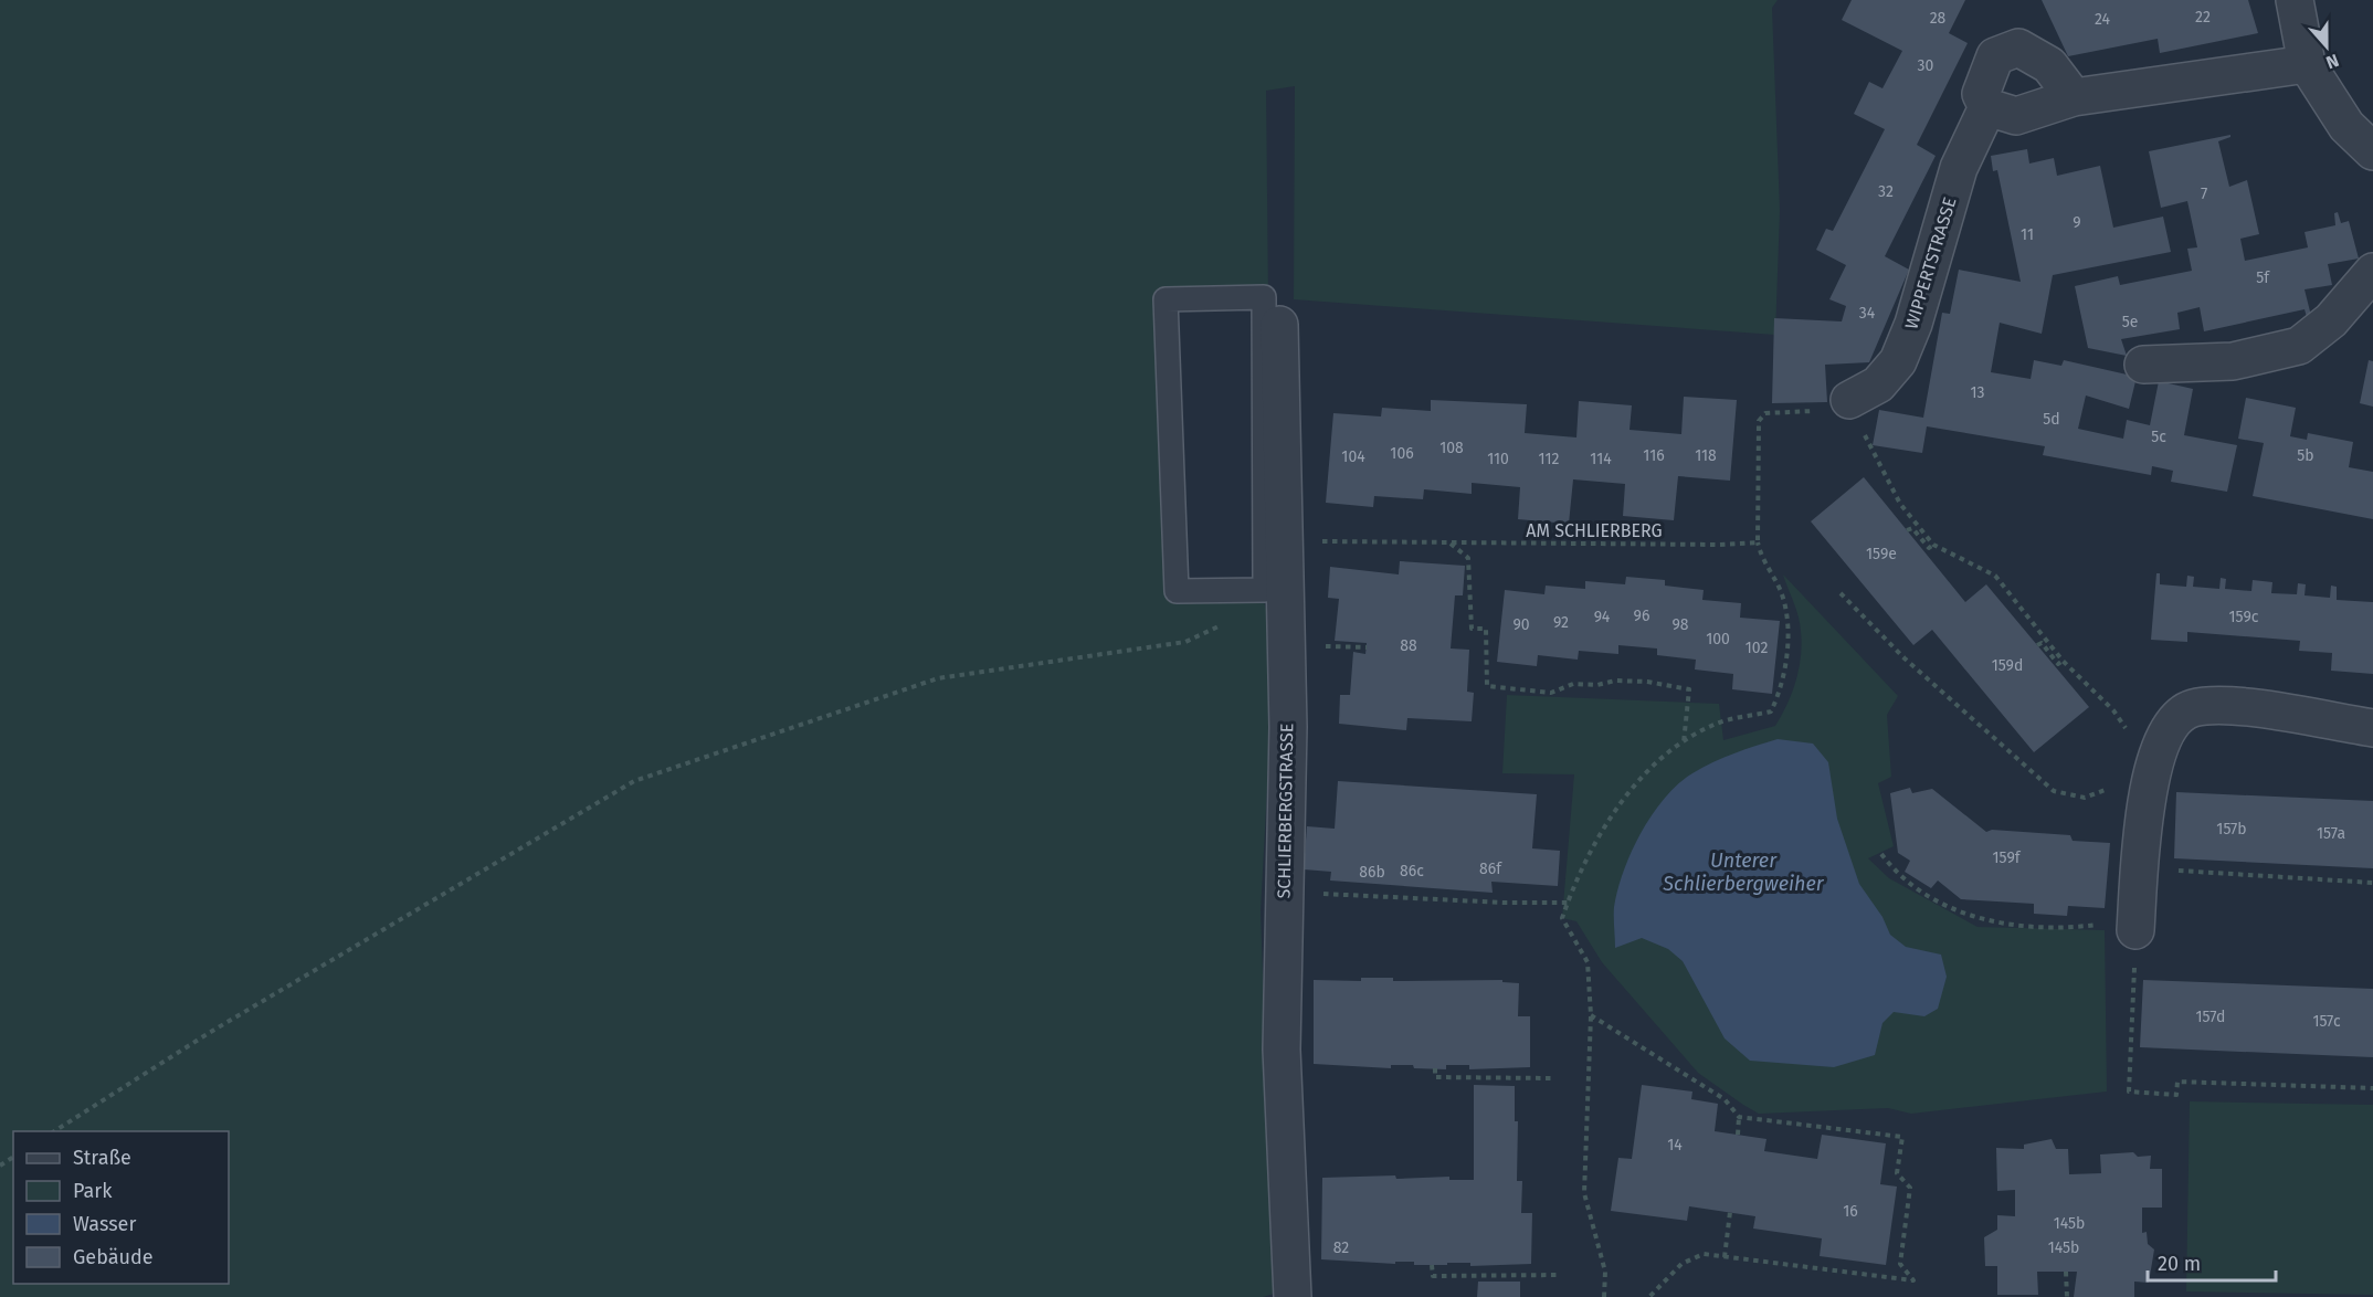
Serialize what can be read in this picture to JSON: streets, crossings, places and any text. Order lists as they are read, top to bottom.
{
  "streets": {
    "street": ["WIPPERTSTRASSE", "SCHLIERBERGSTRASSE"],
    "path": ["AM SCHLIERBERG"]
  },
  "crossings": [
    ["AM SCHLIERBERG", "SCHLIERBERGSTRASSE"]
  ],
  "water": ["Unterer Schlierbergweiher"],
  "house_numbers": [
    "22",
    "28",
    "24",
    "30",
    "32",
    "7",
    "9",
    "11",
    "5f",
    "34",
    "5e",
    "13",
    "5d",
    "5c",
    "108",
    "106",
    "116",
    "118",
    "5b",
    "104",
    "110",
    "112",
    "114",
    "159e",
    "96",
    "94",
    "159c",
    "92",
    "90",
    "98",
    "100",
    "88",
    "102",
    "159d",
    "157b",
    "157a",
    "159f",
    "86f",
    "86c",
    "86b",
    "157d",
    "157c",
    "14",
    "16",
    "145b",
    "82",
    "145b"
  ],
  "legend": [
    "Straße",
    "Park",
    "Wasser",
    "Gebäude"
  ],
  "scale_bar": "20 m",
  "north": "bottom"
}
